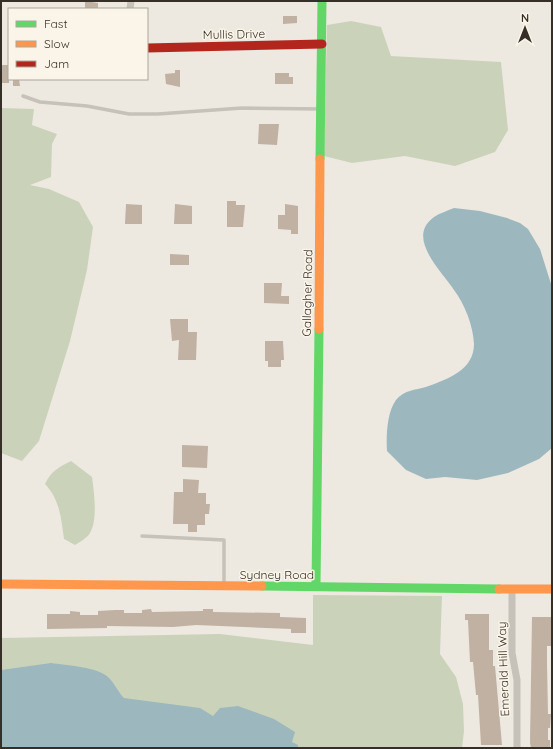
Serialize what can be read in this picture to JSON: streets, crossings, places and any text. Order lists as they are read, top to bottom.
{
  "streets": {
    "street": [
      "Mullis Drive",
      "Gallagher Road",
      "Sydney Road",
      "Emerald Hill Way"
    ]
  },
  "crossings": [
    ["Mullis Drive", "Gallagher Road"],
    ["Gallagher Road", "Sydney Road"],
    ["Sydney Road", "Emerald Hill Way"]
  ],
  "legend": ["Fast", "Slow", "Jam"],
  "north": "top"
}
